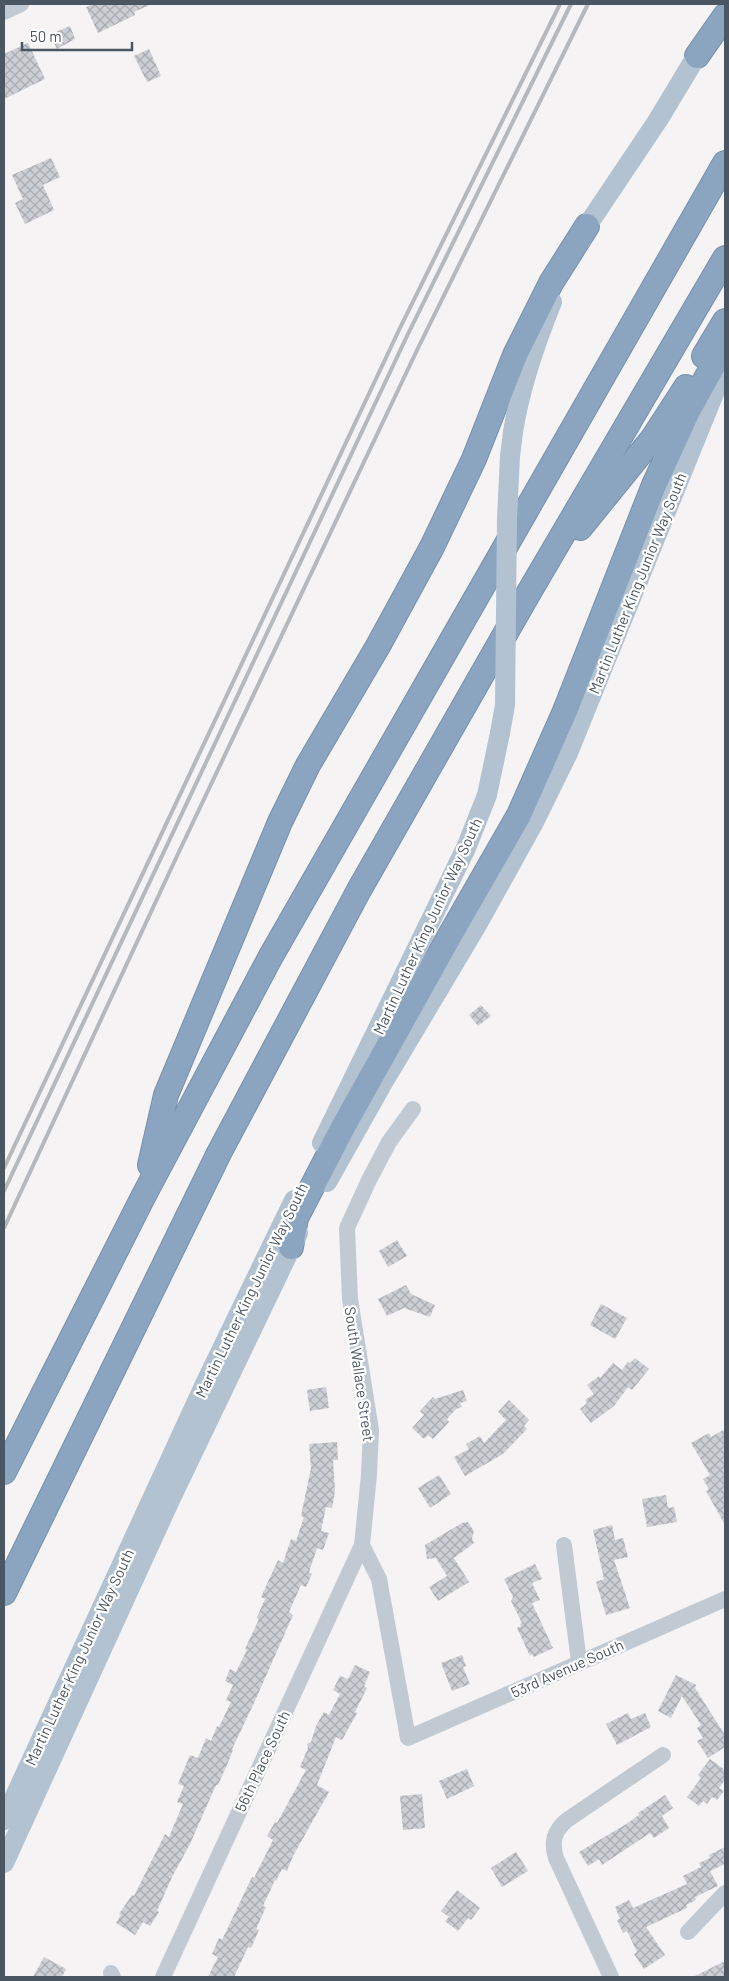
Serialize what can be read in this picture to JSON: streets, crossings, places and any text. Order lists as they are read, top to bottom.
{
  "streets": {
    "main road": ["Martin Luther King Junior Way South"],
    "street": ["South Wallace Street", "53rd Avenue South", "56th Place South"]
  },
  "crossings": [
    ["South Wallace Street", "53rd Avenue South"],
    ["South Wallace Street", "56th Place South"],
    ["53rd Avenue South", "56th Place South"]
  ],
  "scale_bar": "50 m"
}
